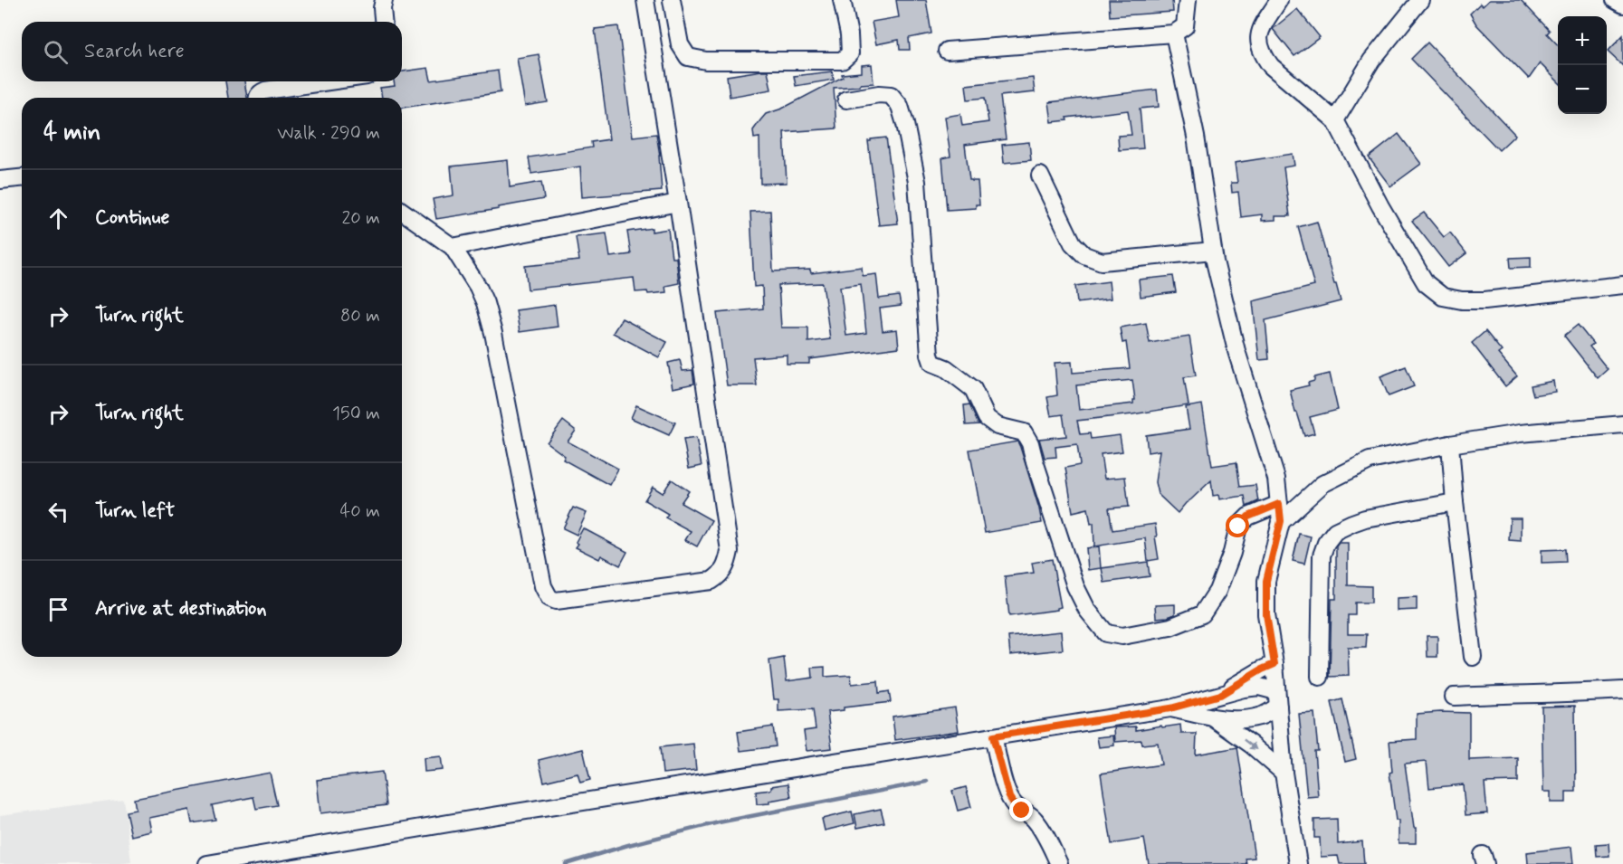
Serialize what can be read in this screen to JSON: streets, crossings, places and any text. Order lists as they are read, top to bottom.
{
  "page": {
    "map_buttons": ["+", "−"],
    "search": "Search here",
    "heading": ["4 min", "Walk · 290 m"],
    "list": [
      ["Continue", "20 m"],
      ["Turn right", "80 m"],
      ["Turn right", "150 m"],
      ["Turn left", "40 m"],
      "Arrive at destination"
    ]
  }
}
